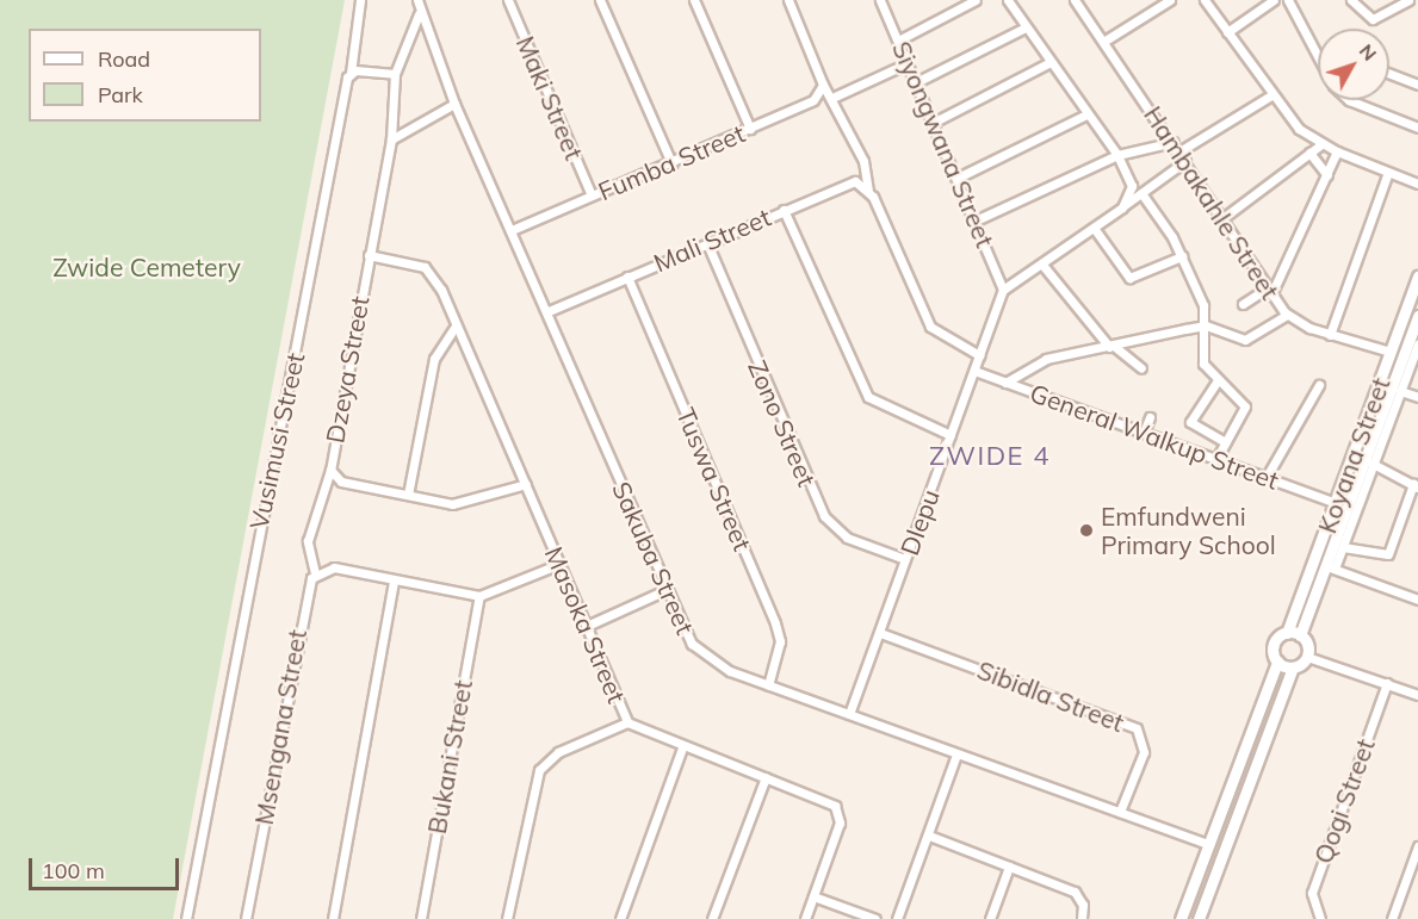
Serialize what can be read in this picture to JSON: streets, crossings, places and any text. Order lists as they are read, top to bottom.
{
  "streets": {
    "main road": ["Koyana Street"],
    "street": [
      "Maki Street",
      "Siyongwana Street",
      "Fumba Street",
      "Hambakahle Street",
      "Mali Street",
      "Dzeya Street",
      "Zono Street",
      "General Walkup Street",
      "Vusimusi Street",
      "Tuswa Street",
      "Dlepu",
      "Sakuba Street",
      "Masoka Street",
      "Sibidla Street",
      "Msengana Street",
      "Bukani Street",
      "Qogi Street"
    ]
  },
  "crossings": [
    ["Maki Street", "Fumba Street"],
    ["Siyongwana Street", "Dlepu"],
    ["Fumba Street", "Sakuba Street"],
    ["Hambakahle Street", "Koyana Street"],
    ["Mali Street", "Zono Street"],
    ["Mali Street", "Tuswa Street"],
    ["Mali Street", "Sakuba Street"],
    ["Dzeya Street", "Masoka Street"],
    ["Zono Street", "Dlepu"],
    ["General Walkup Street", "Koyana Street"],
    ["General Walkup Street", "Dlepu"],
    ["Koyana Street", "Sakuba Street"],
    ["Tuswa Street", "Sakuba Street"],
    ["Dlepu", "Sakuba Street"],
    ["Dlepu", "Sibidla Street"],
    ["Sakuba Street", "Sibidla Street"]
  ],
  "districts": ["ZWIDE 4"],
  "parks": ["Zwide Cemetery"],
  "places": ["Emfundweni Primary School"],
  "legend": ["Road", "Park"],
  "scale_bar": "100 m",
  "north": "top right"
}
